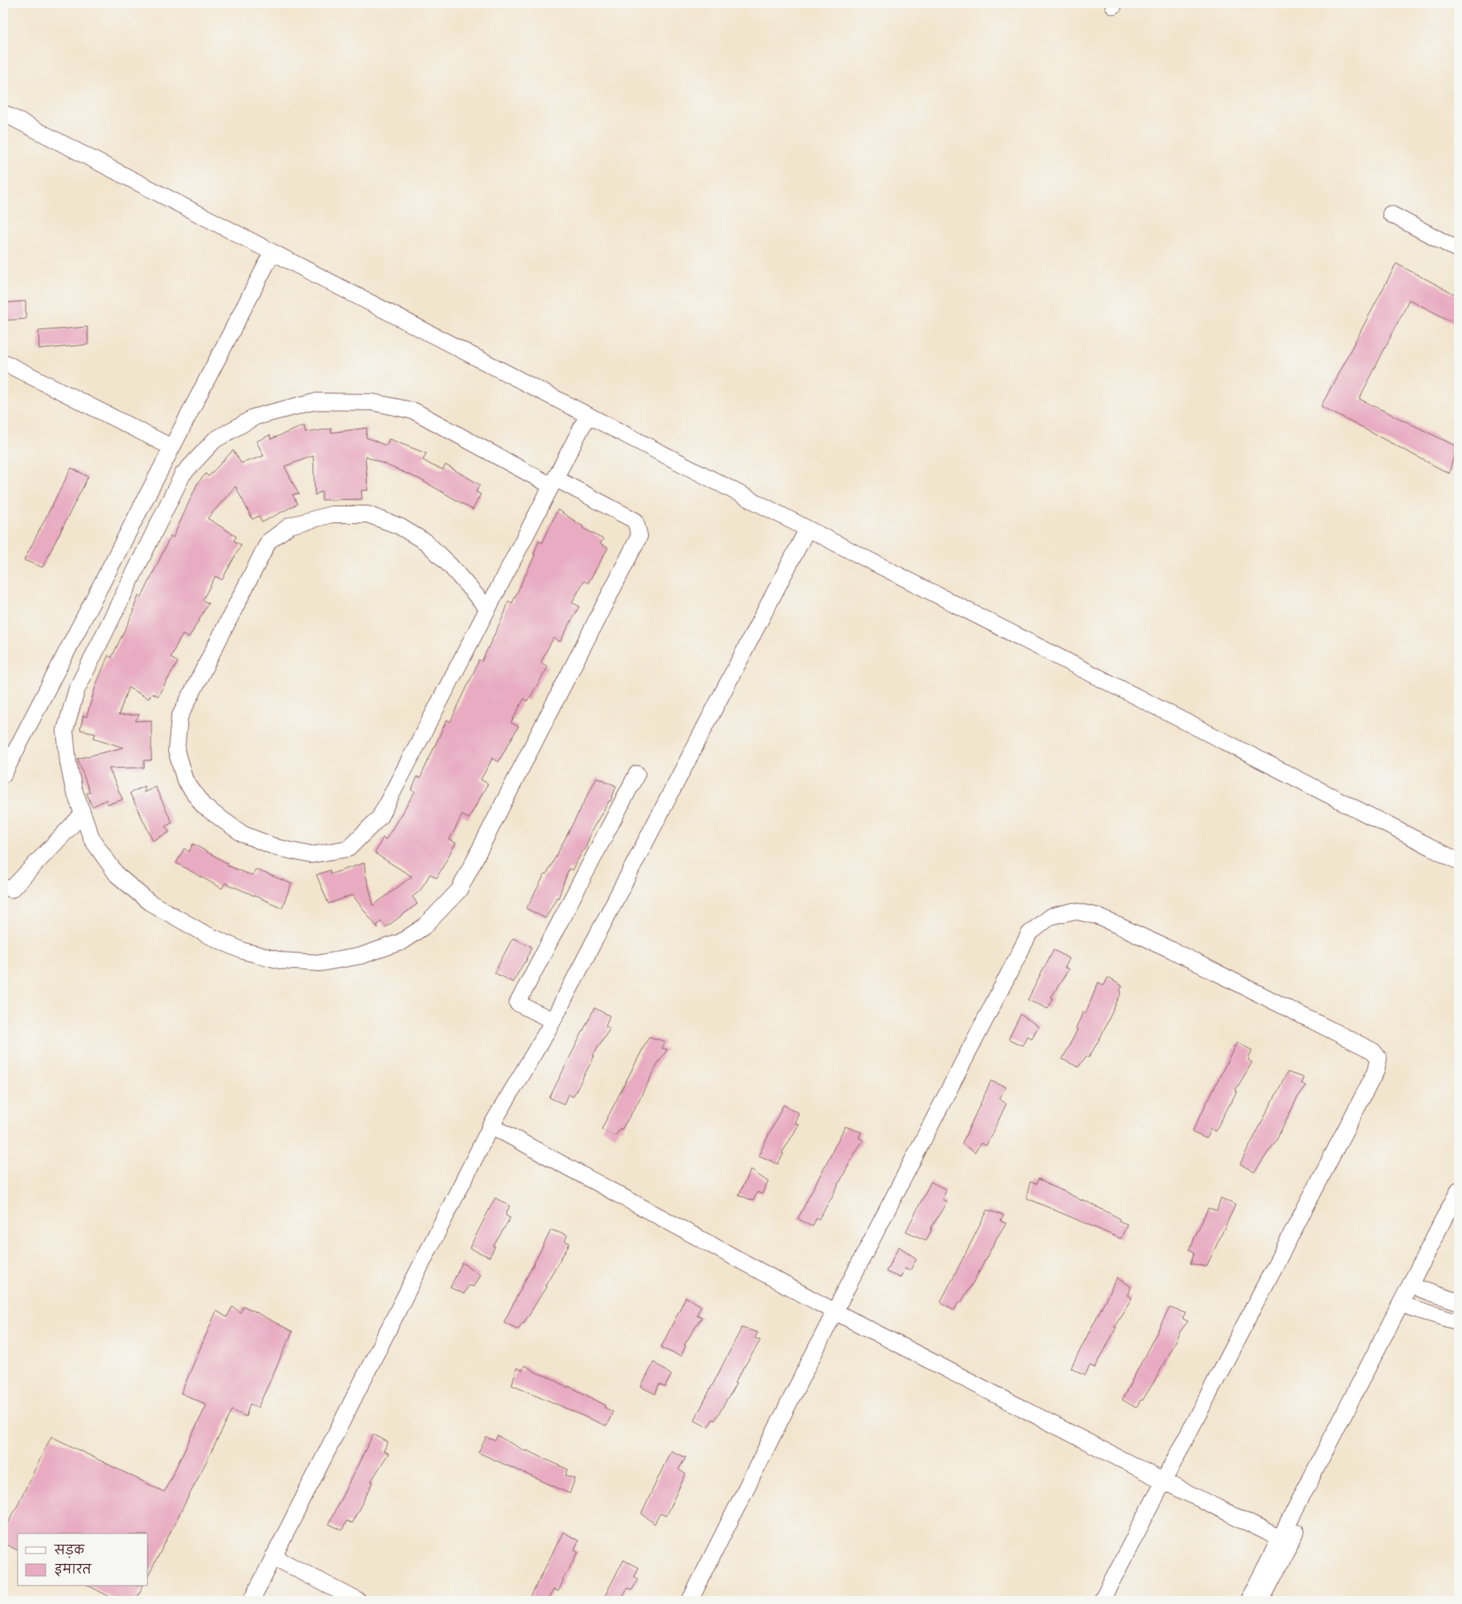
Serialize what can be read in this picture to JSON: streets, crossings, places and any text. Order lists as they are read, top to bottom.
{
  "legend": ["सड़क", "इमारत"]
}
